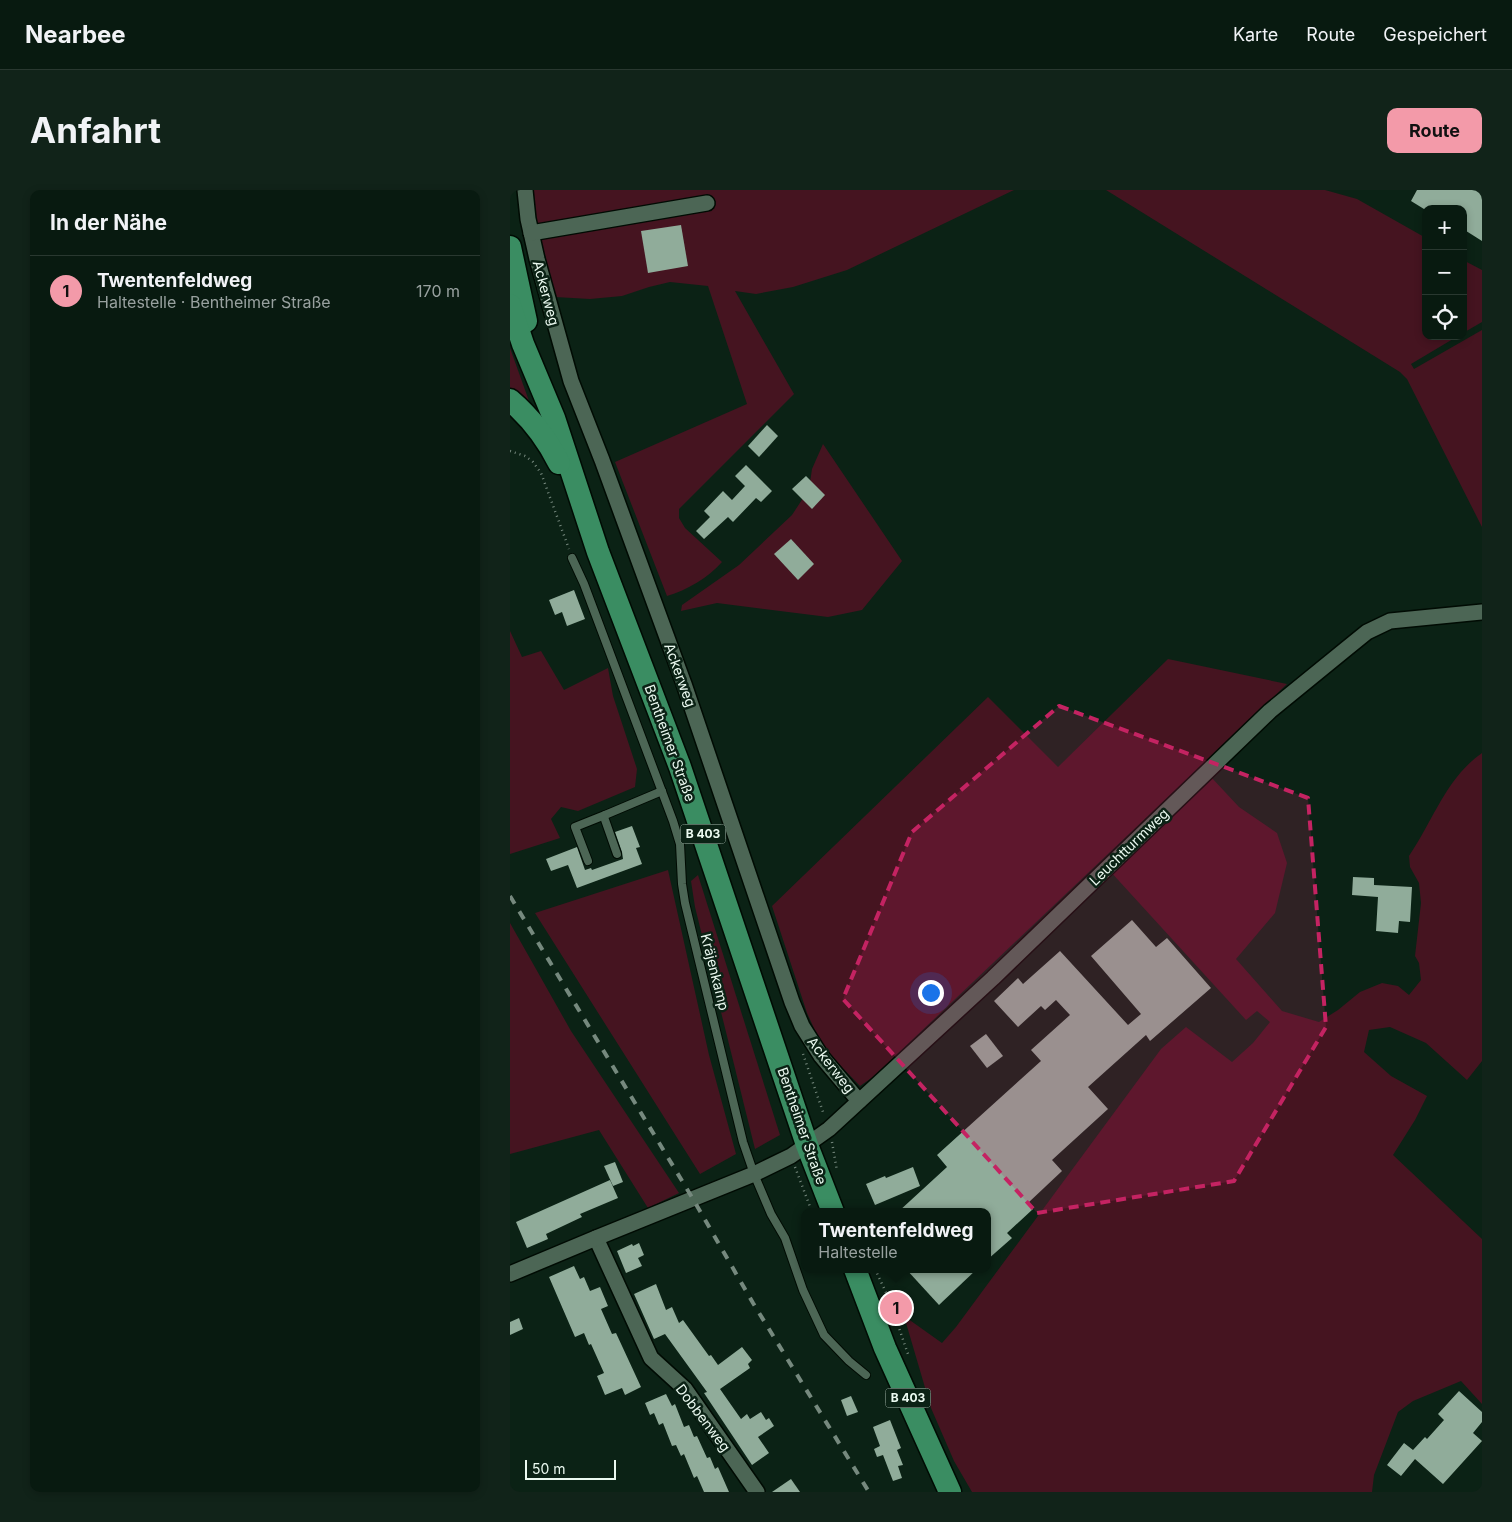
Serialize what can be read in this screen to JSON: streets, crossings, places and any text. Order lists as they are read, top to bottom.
{
  "streets": {
    "main road": ["Bentheimer Straße", "B 403"],
    "street": ["Ackerweg", "Leuchtturmweg", "Dobbenweg"],
    "lane": ["Kräjenkamp"]
  },
  "crossings": [
    ["Ackerweg", "Leuchtturmweg"],
    ["Bentheimer Straße", "Leuchtturmweg"],
    ["Leuchtturmweg", "Kräjenkamp"],
    ["Leuchtturmweg", "Dobbenweg"]
  ],
  "scale_bar": "50 m",
  "page": {
    "header": "Nearbee",
    "nav": ["Karte", "Route", "Gespeichert"],
    "buttons": "Route",
    "title": "Anfahrt",
    "heading": "In der Nähe",
    "map_buttons": ["+", "−"],
    "list": [
      {
        "mark": "1",
        "name": "Twentenfeldweg",
        "note": "Haltestelle · Bentheimer Straße",
        "value": "170 m"
      }
    ],
    "popup": ["Twentenfeldweg", "Haltestelle"],
    "pins": "1",
    "scale": "50 m"
  }
}
